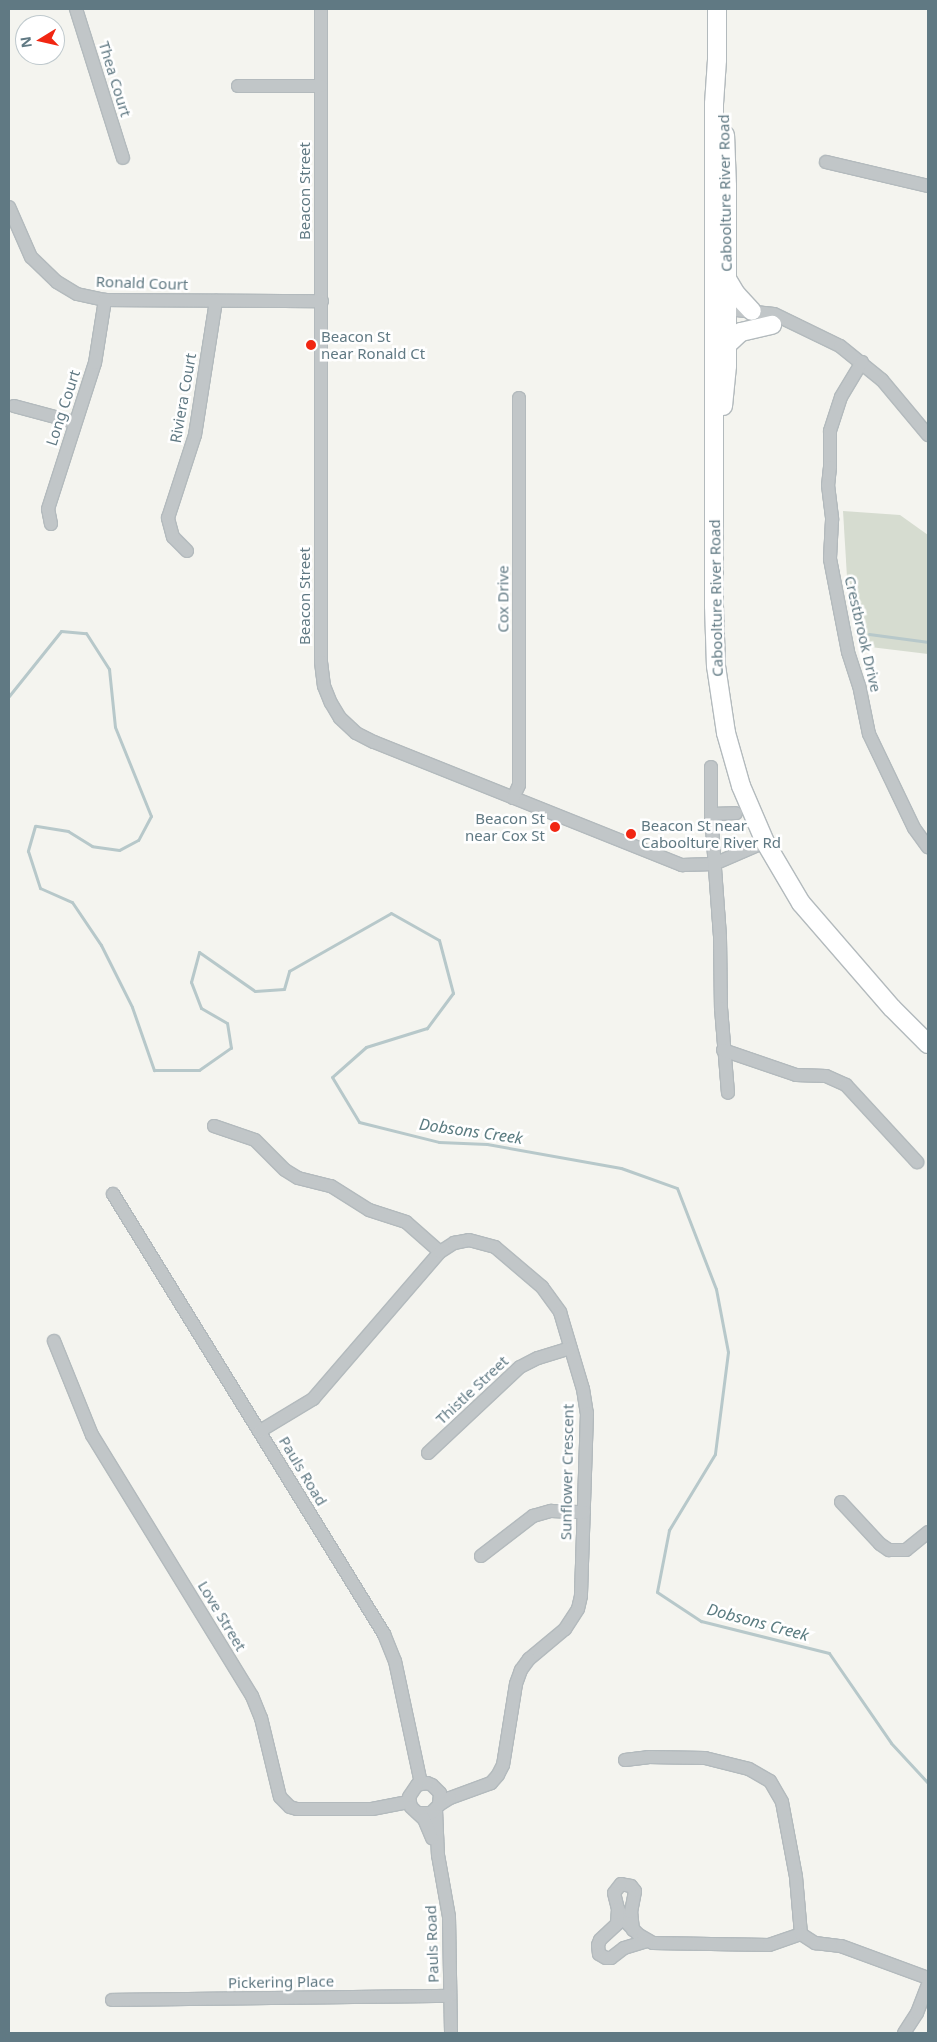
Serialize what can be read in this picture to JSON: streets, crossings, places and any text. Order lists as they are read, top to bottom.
{
  "streets": {
    "main road": ["Caboolture River Road"],
    "street": [
      "Thea Court",
      "Beacon Street",
      "Ronald Court",
      "Riviera Court",
      "Long Court",
      "Cox Drive",
      "Crestbrook Drive",
      "Thistle Street",
      "Pauls Road",
      "Sunflower Crescent",
      "Love Street",
      "Pickering Place"
    ]
  },
  "crossings": [
    ["Beacon Street", "Caboolture River Road"],
    ["Beacon Street", "Ronald Court"],
    ["Beacon Street", "Cox Drive"],
    ["Ronald Court", "Riviera Court"],
    ["Ronald Court", "Long Court"],
    ["Thistle Street", "Sunflower Crescent"],
    ["Pauls Road", "Sunflower Crescent"],
    ["Pauls Road", "Love Street"],
    ["Pauls Road", "Pickering Place"],
    ["Sunflower Crescent", "Love Street"]
  ],
  "water": ["Dobsons Creek"],
  "places": ["Beacon St near Ronald Ct", "Beacon St near Cox St", "Beacon St near Caboolture River Rd"],
  "north": "left"
}
